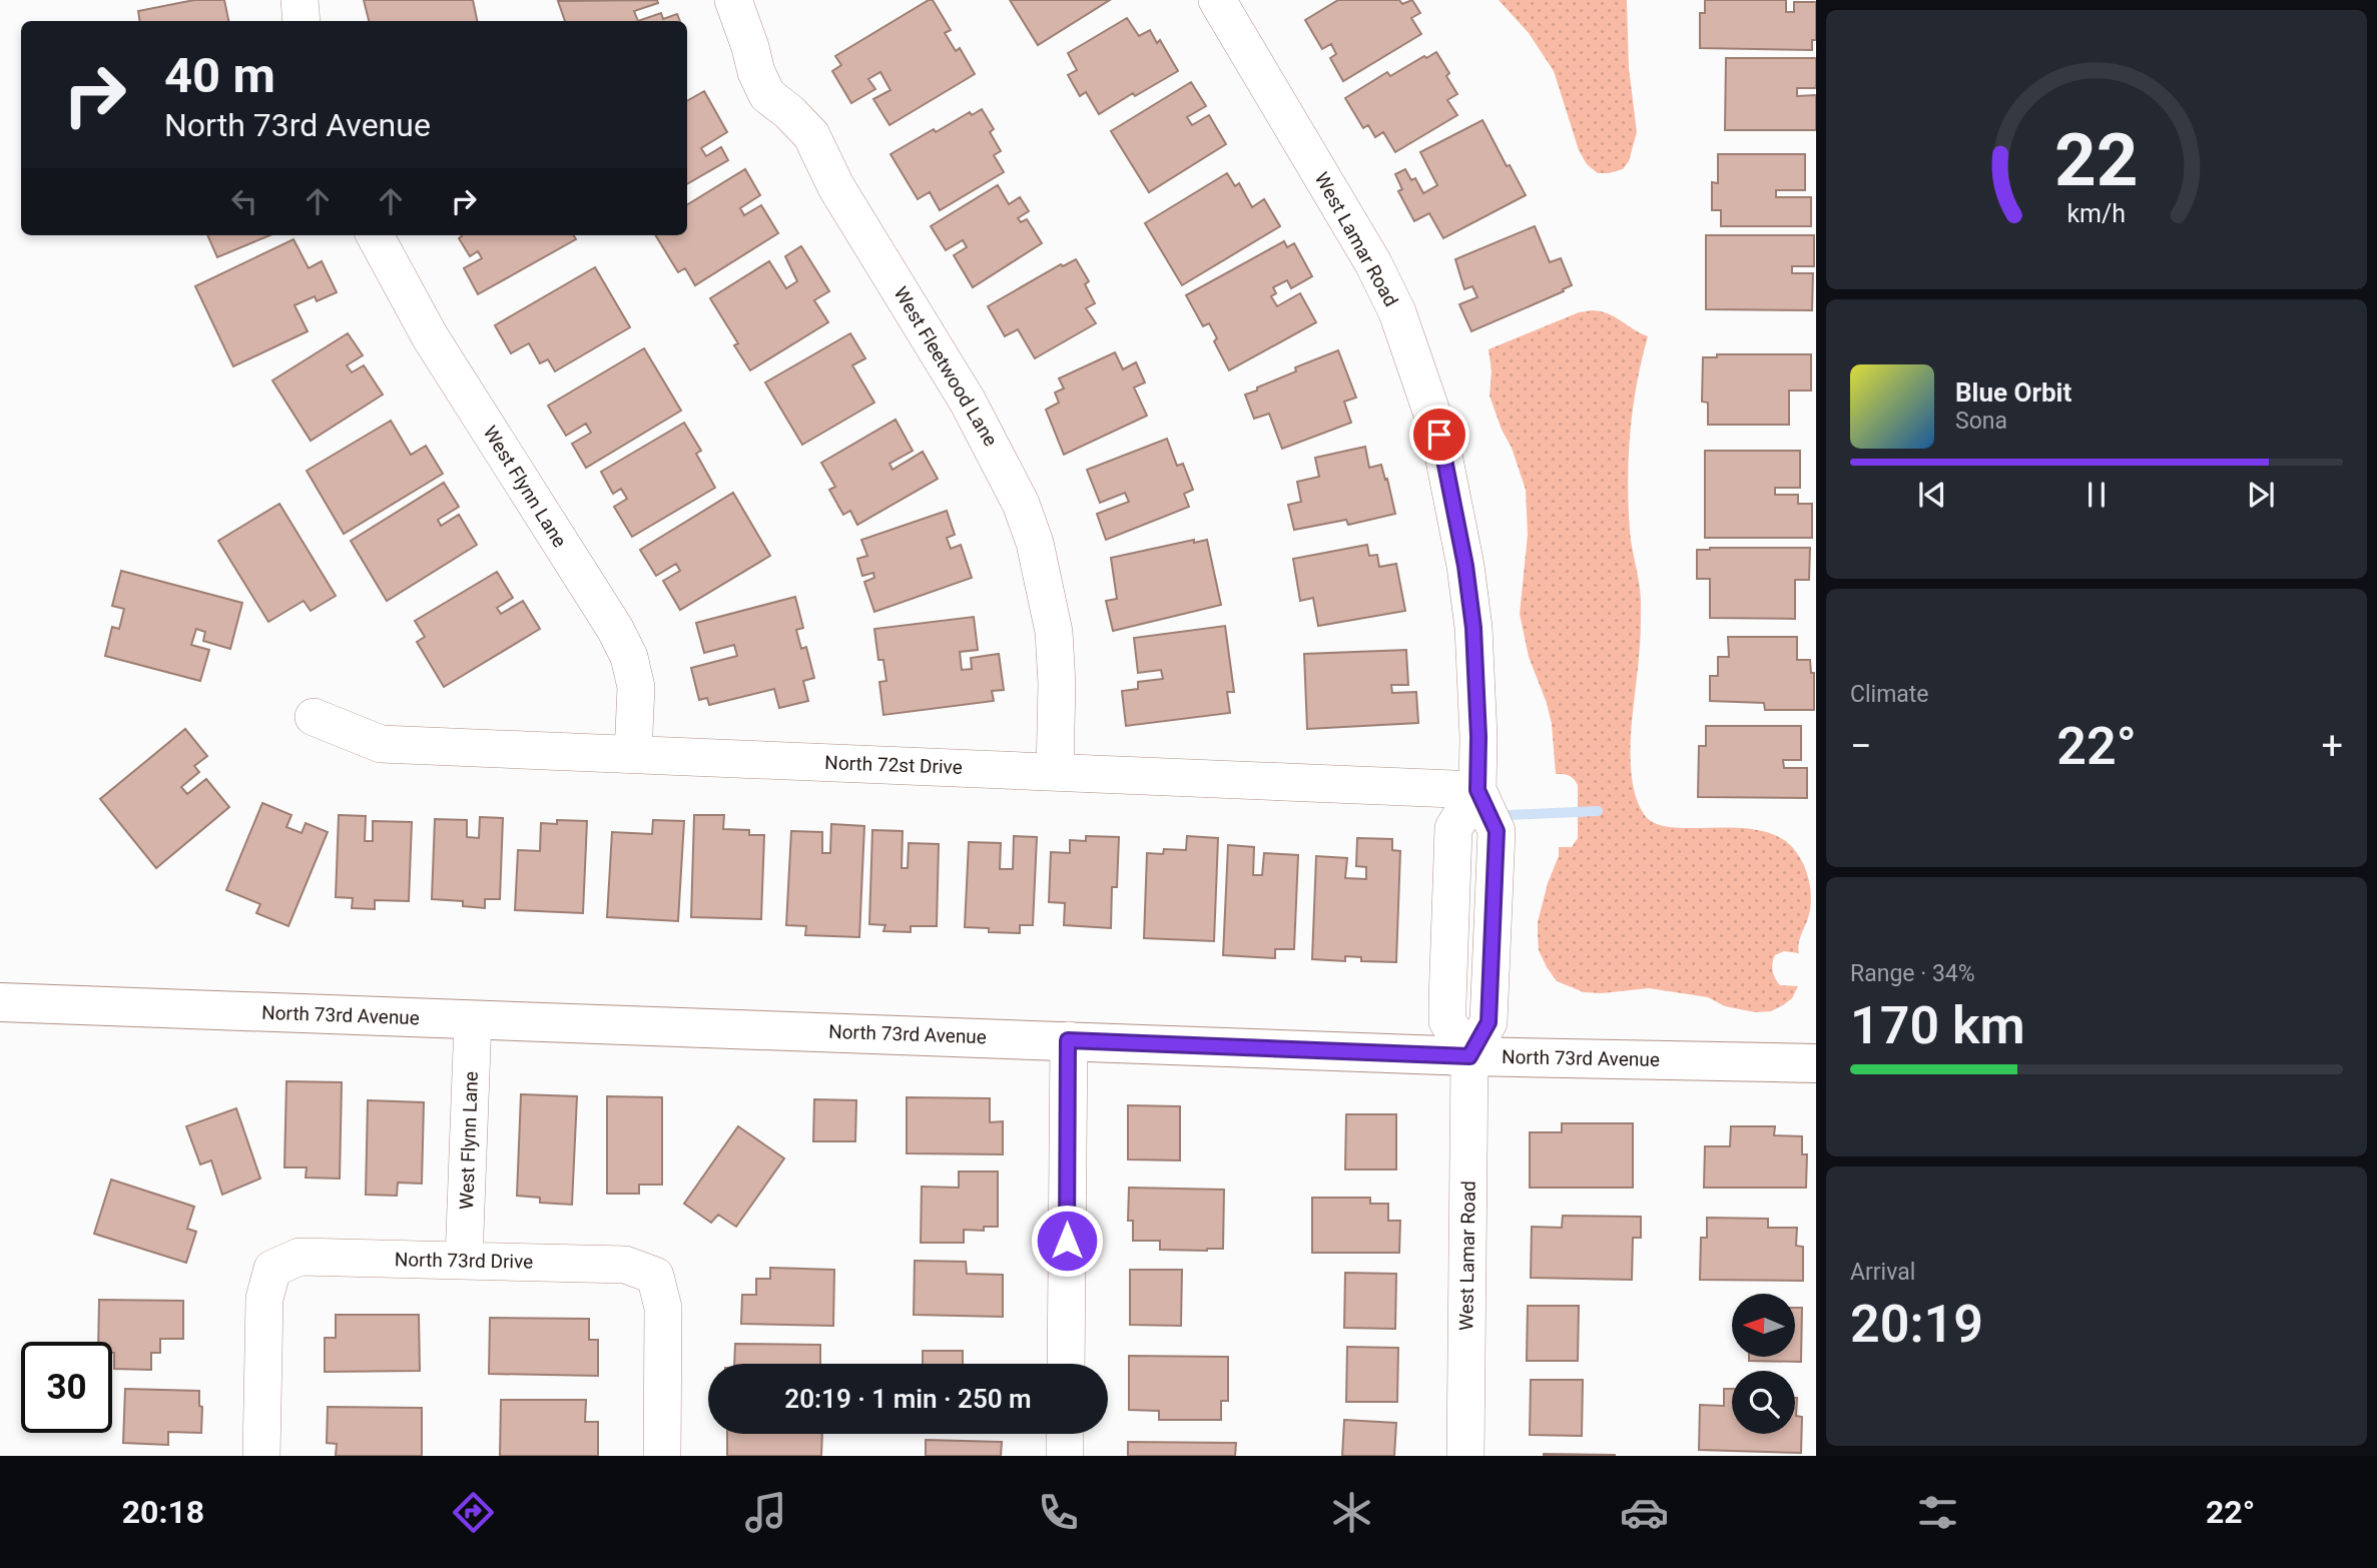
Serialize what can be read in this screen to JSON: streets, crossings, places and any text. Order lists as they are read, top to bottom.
{
  "streets": {
    "street": [
      "West Lamar Road",
      "West Fleetwood Lane",
      "West Flynn Lane",
      "North 72st Drive",
      "North 73rd Avenue",
      "North 73rd Drive"
    ]
  },
  "crossings": [
    ["West Lamar Road", "North 72st Drive"],
    ["West Lamar Road", "North 73rd Avenue"],
    ["West Fleetwood Lane", "North 72st Drive"],
    ["West Flynn Lane", "North 72st Drive"],
    ["West Flynn Lane", "North 73rd Avenue"],
    ["West Flynn Lane", "North 73rd Drive"]
  ],
  "north": "left",
  "page": {
    "turn": ["40 m", "North 73rd Avenue"],
    "song": ["Blue Orbit", "Sona"],
    "tile": [
      "Climate",
      ["Range · 34%", "170 km"],
      ["Arrival", "20:19"]
    ],
    "heat": ["−", "22°", "+"],
    "limit": "30",
    "trip": "20:19 · 1 min · 250 m",
    "tabs": ["20:18", "22°"],
    "gauge": ["22", "km/h"]
  }
}
